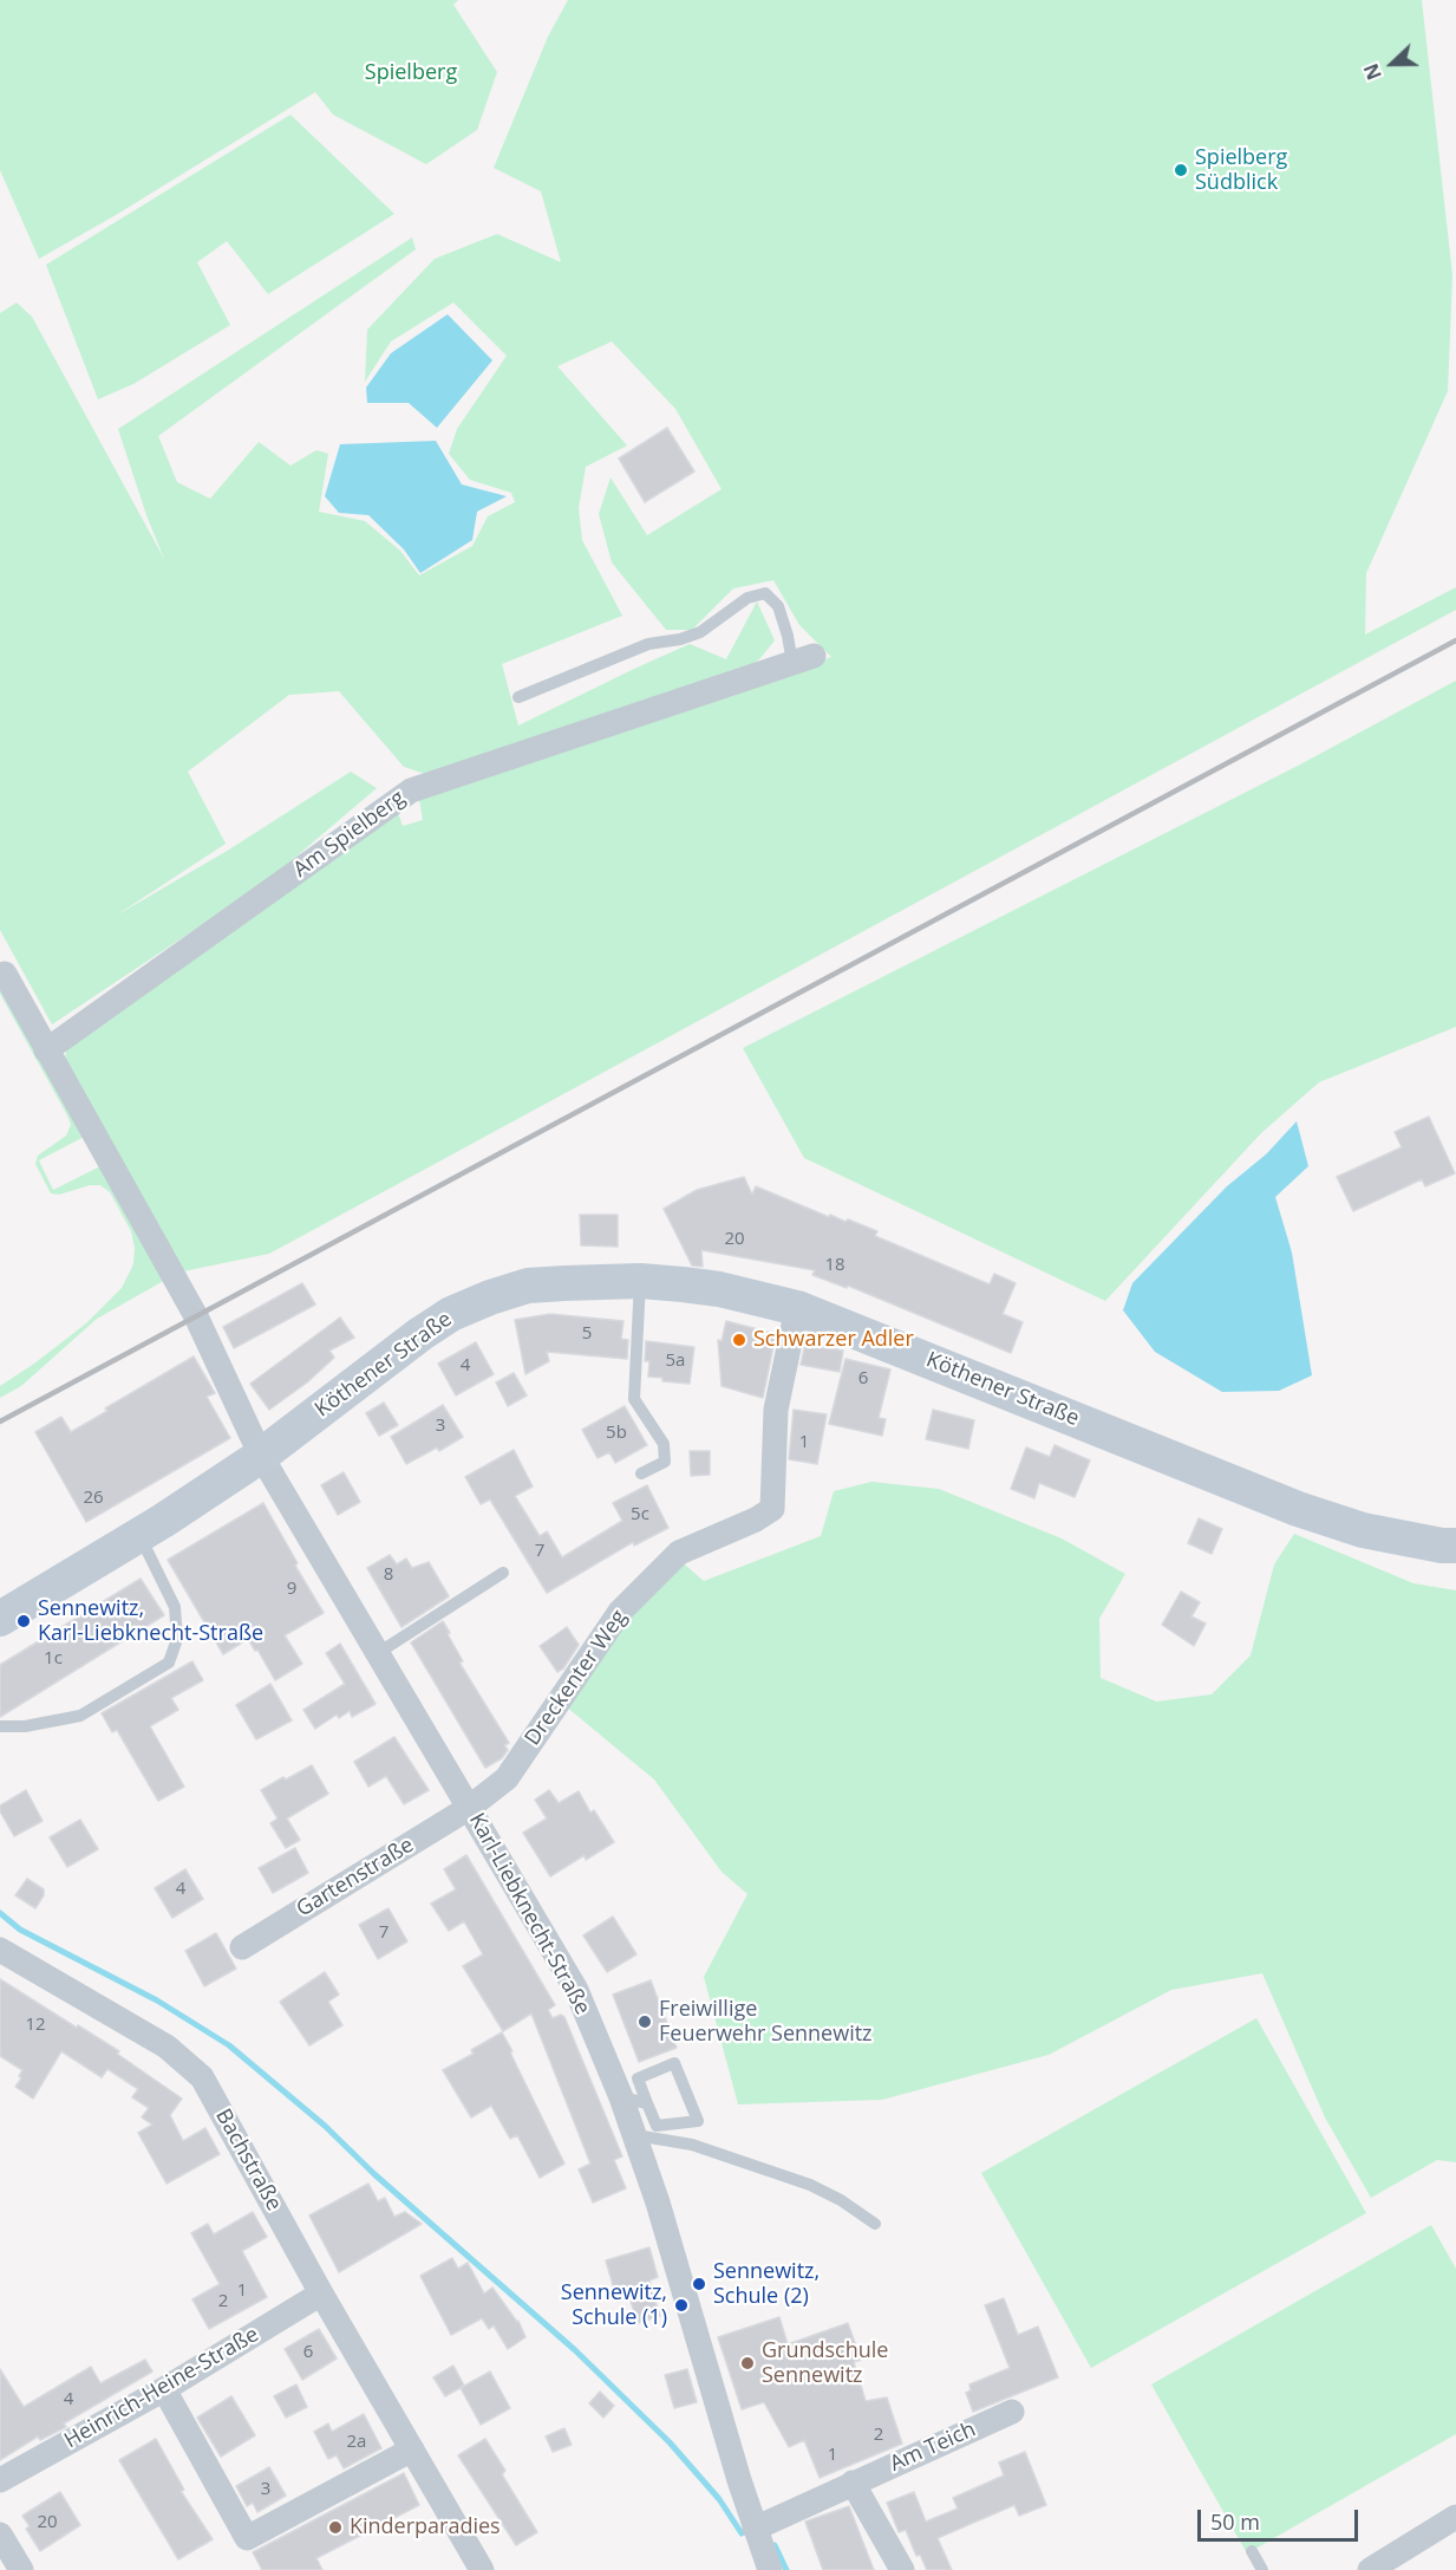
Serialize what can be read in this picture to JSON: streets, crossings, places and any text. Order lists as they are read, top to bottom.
{
  "streets": {
    "main road": ["Köthener Straße"],
    "street": [
      "Am Spielberg",
      "Dreckenter Weg",
      "Gartenstraße",
      "Karl-Liebknecht-Straße",
      "Bachstraße",
      "Heinrich-Heine-Straße",
      "Am Teich"
    ]
  },
  "crossings": [
    ["Köthener Straße", "Dreckenter Weg"],
    ["Köthener Straße", "Karl-Liebknecht-Straße"],
    ["Dreckenter Weg", "Gartenstraße"],
    ["Dreckenter Weg", "Karl-Liebknecht-Straße"],
    ["Gartenstraße", "Karl-Liebknecht-Straße"],
    ["Karl-Liebknecht-Straße", "Am Teich"],
    ["Bachstraße", "Heinrich-Heine-Straße"]
  ],
  "parks": ["Spielberg"],
  "places": [
    "Spielberg Südblick",
    "Schwarzer Adler",
    "Sennewitz, Karl-Liebknecht-Straße",
    "Freiwillige Feuerwehr Sennewitz",
    "Sennewitz, Schule (2)",
    "Sennewitz, Schule (1)",
    "Grundschule Sennewitz",
    "Kinderparadies"
  ],
  "house_numbers": [
    "20",
    "18",
    "5",
    "5a",
    "4",
    "6",
    "3",
    "5b",
    "1",
    "26",
    "5c",
    "7",
    "8",
    "9",
    "1c",
    "4",
    "7",
    "12",
    "1",
    "2",
    "6",
    "4",
    "2",
    "2a",
    "1",
    "3",
    "20"
  ],
  "scale_bar": "50 m",
  "north": "left"
}
